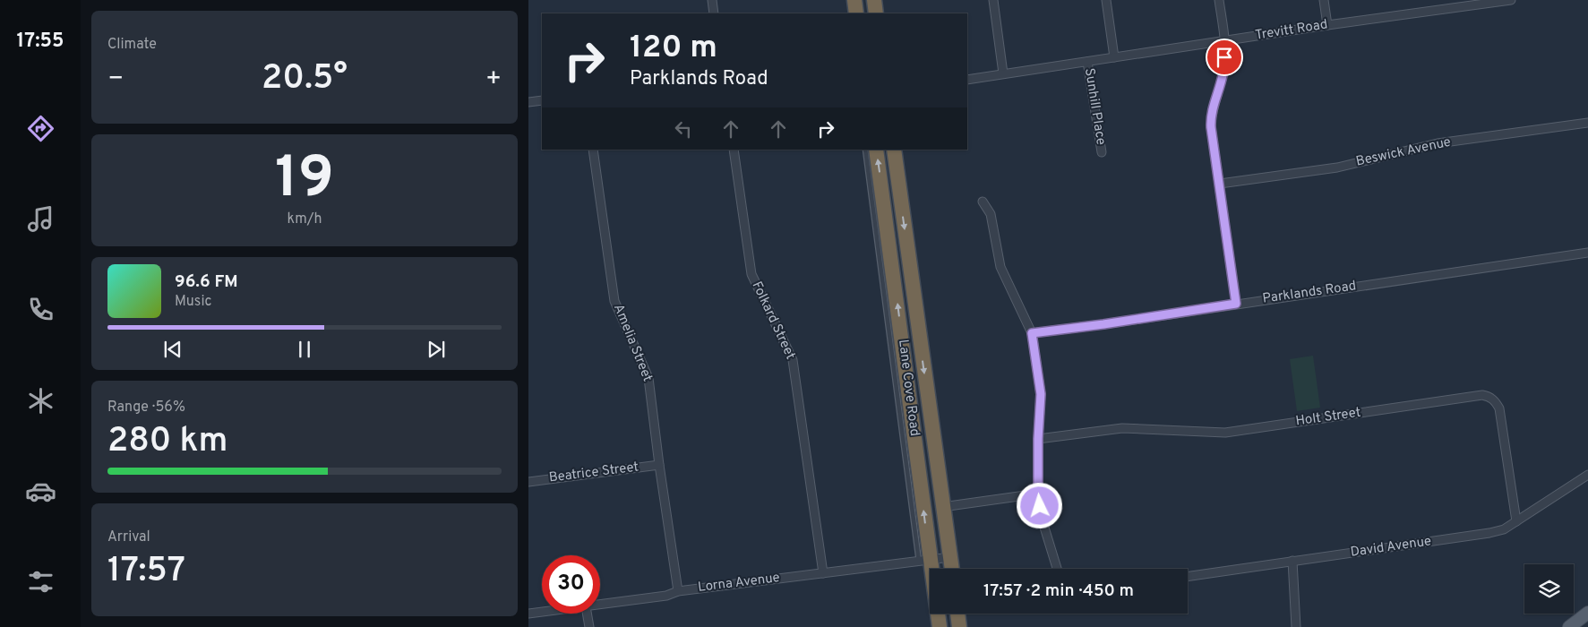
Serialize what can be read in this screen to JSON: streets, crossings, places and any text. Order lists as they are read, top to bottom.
{
  "streets": {
    "highway": ["Lane Cove Road"],
    "street": [
      "Trevitt Road",
      "Sunhill Place",
      "Beswick Avenue",
      "Parklands Road",
      "Folkard Street",
      "Amelia Street",
      "Holt Street",
      "Beatrice Street",
      "David Avenue",
      "Lorna Avenue"
    ]
  },
  "crossings": [
    ["Trevitt Road", "Sunhill Place"],
    ["Folkard Street", "Lorna Avenue"],
    ["Amelia Street", "Beatrice Street"],
    ["Amelia Street", "Lorna Avenue"],
    ["Lane Cove Road", "Lorna Avenue"],
    ["Holt Street", "David Avenue"]
  ],
  "page": {
    "tabs": "17:55",
    "tile": [
      "Climate",
      ["19", "km/h"],
      ["Range · 56%", "280 km"],
      ["Arrival", "17:57"]
    ],
    "turn": ["120 m", "Parklands Road"],
    "heat": ["−", "20.5°", "+"],
    "song": ["96.6 FM", "Music"],
    "limit": "30",
    "trip": "17:57 · 2 min · 450 m"
  }
}
